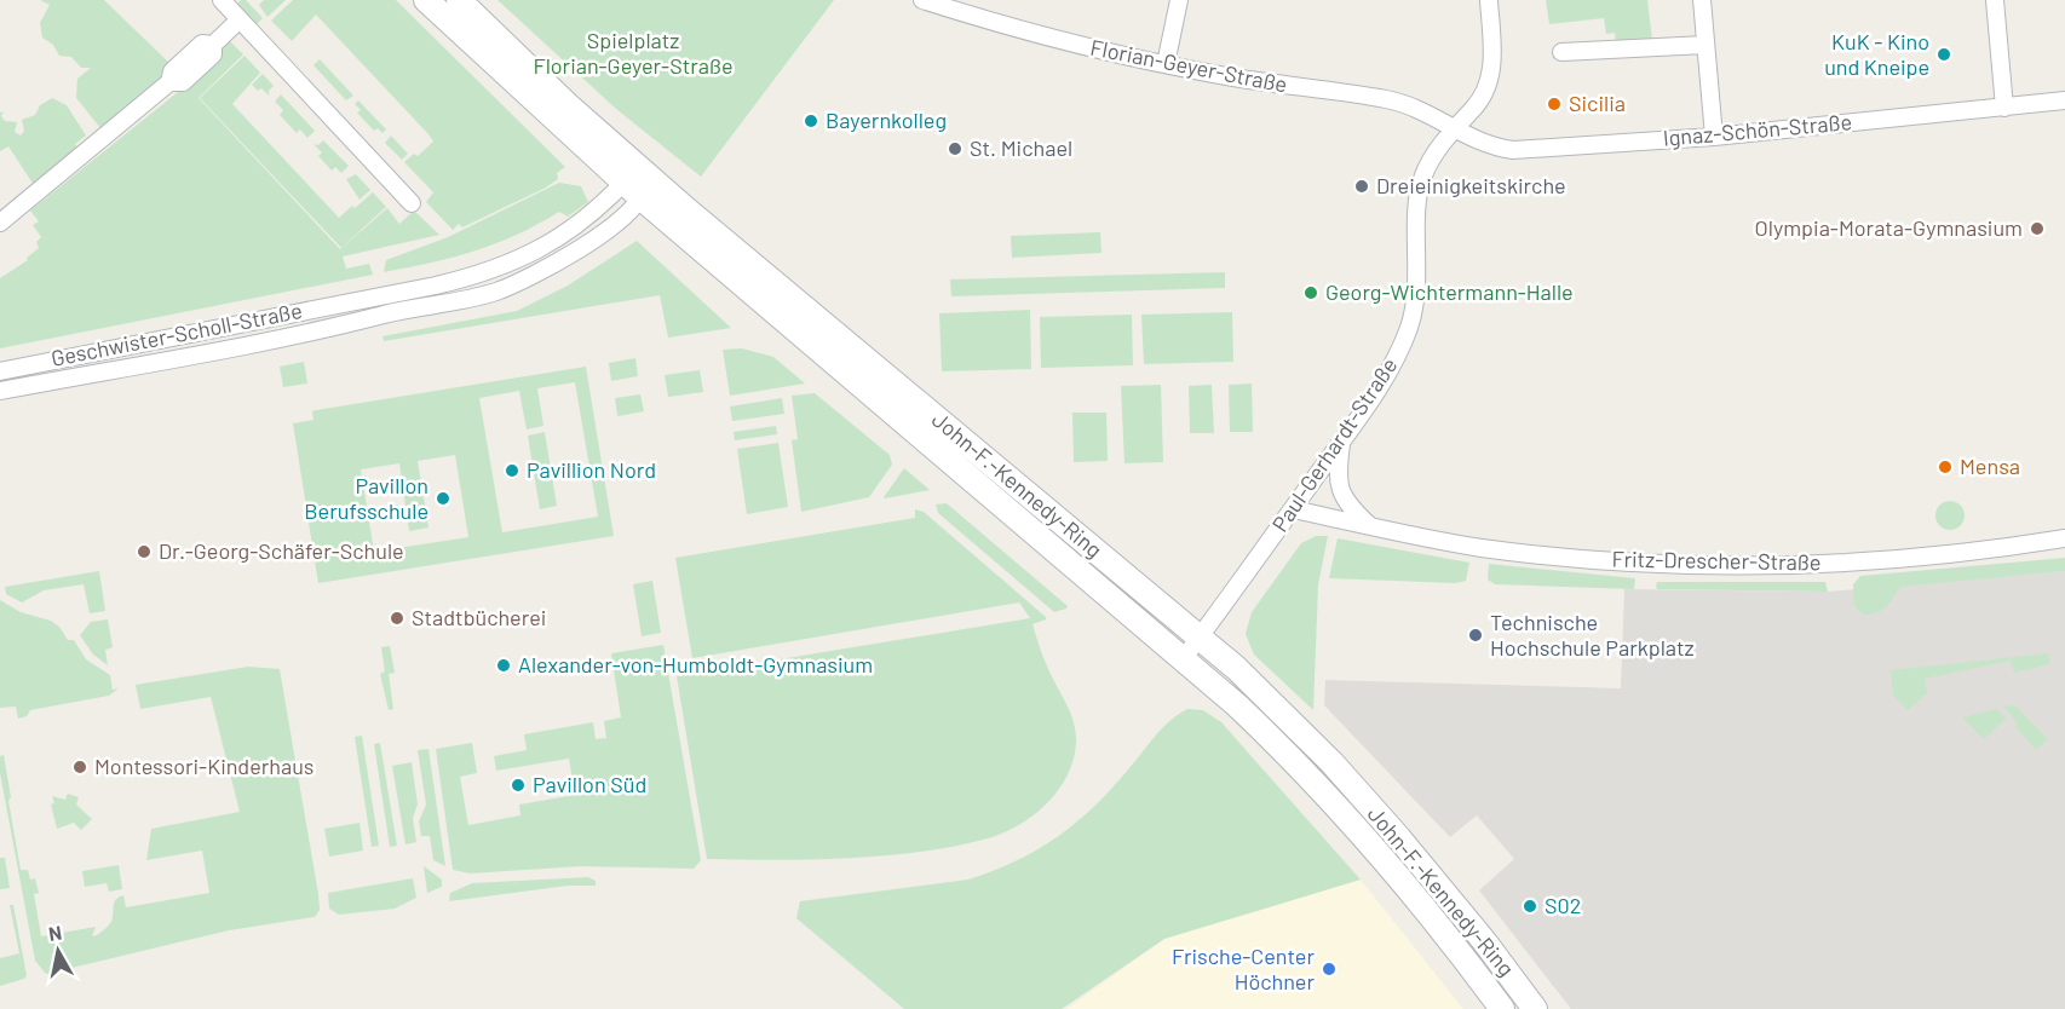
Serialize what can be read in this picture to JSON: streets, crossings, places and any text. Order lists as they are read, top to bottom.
{
  "streets": {
    "main road": ["John-F.-Kennedy-Ring"],
    "street": [
      "Florian-Geyer-Straße",
      "Ignaz-Schön-Straße",
      "Geschwister-Scholl-Straße",
      "Paul-Gerhardt-Straße",
      "Fritz-Drescher-Straße"
    ]
  },
  "crossings": [
    ["Florian-Geyer-Straße", "Ignaz-Schön-Straße"],
    ["Florian-Geyer-Straße", "Paul-Gerhardt-Straße"],
    ["Ignaz-Schön-Straße", "Paul-Gerhardt-Straße"],
    ["Geschwister-Scholl-Straße", "John-F.-Kennedy-Ring"],
    ["Paul-Gerhardt-Straße", "John-F.-Kennedy-Ring"],
    ["Paul-Gerhardt-Straße", "Fritz-Drescher-Straße"]
  ],
  "parks": ["Spielplatz Florian-Geyer-Straße"],
  "places": [
    "KuK - Kino und Kneipe",
    "Sicilia",
    "Bayernkolleg",
    "St. Michael",
    "Dreieinigkeitskirche",
    "Olympia-Morata-Gymnasium",
    "Georg-Wichtermann-Halle",
    "Mensa",
    "Pavillion Nord",
    "Pavillon Berufsschule",
    "Dr.-Georg-Schäfer-Schule",
    "Stadtbücherei",
    "Technische Hochschule Parkplatz",
    "Alexander-von-Humboldt-Gymnasium",
    "Montessori-Kinderhaus",
    "Pavillon Süd",
    "S02",
    "Frische-Center Höchner"
  ],
  "north": "top"
}
